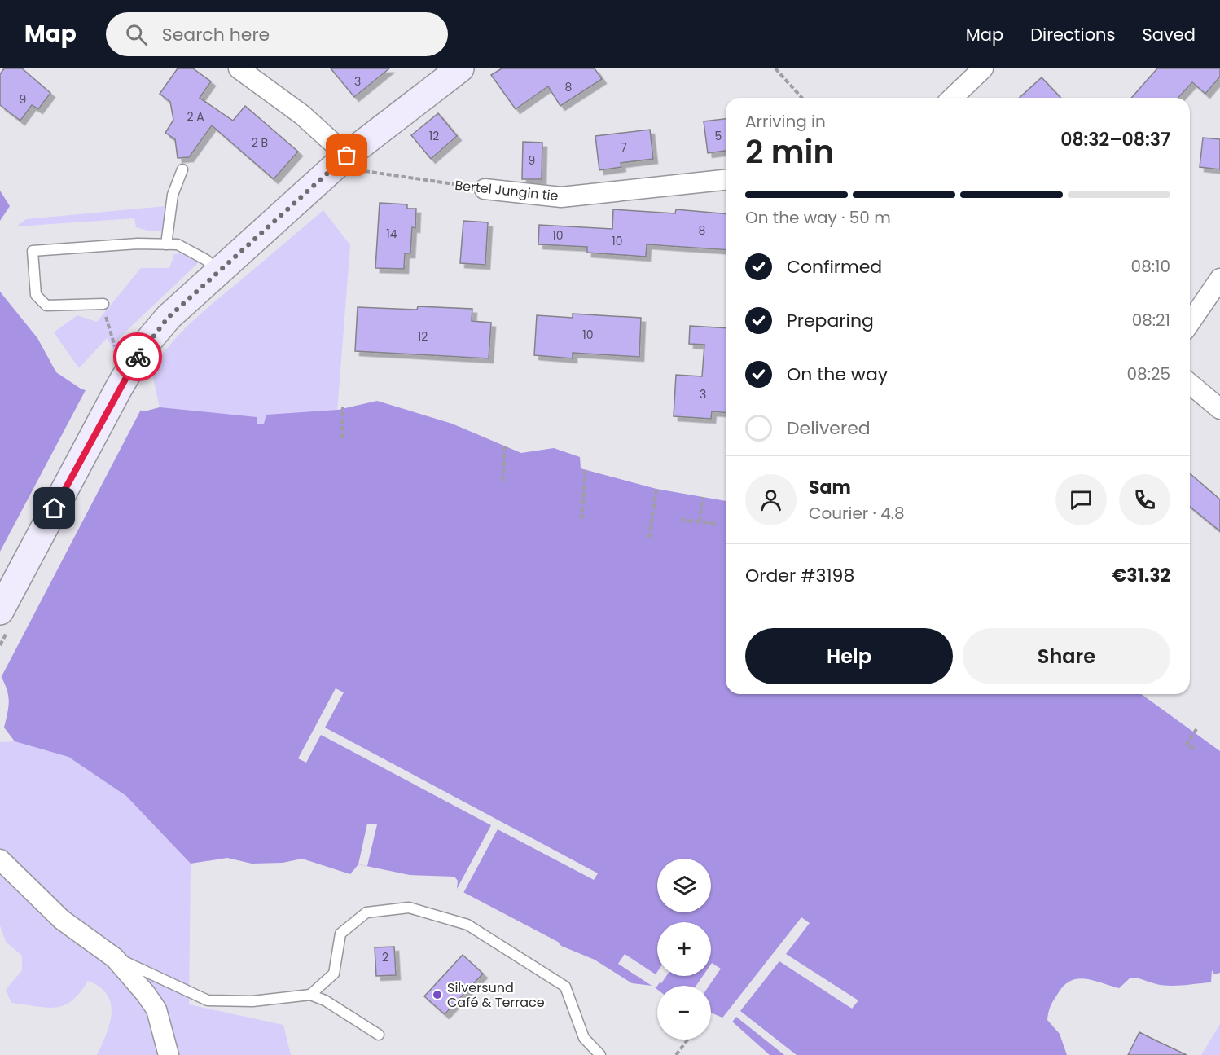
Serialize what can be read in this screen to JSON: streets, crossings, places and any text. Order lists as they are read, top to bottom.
{
  "streets": {
    "street": ["Bertel Jungin tie"]
  },
  "places": ["Silversund Café & Terrace"],
  "house_numbers": [
    "3",
    "8",
    "9",
    "2 A",
    "12",
    "5",
    "2 B",
    "7",
    "9",
    "8",
    "14",
    "10",
    "10",
    "10",
    "12",
    "3",
    "2"
  ],
  "page": {
    "header": "Map",
    "search": "Search here",
    "nav": ["Map", "Directions", "Saved"],
    "heading": ["2 min", "Arriving in", "08:32–08:37"],
    "panel": [
      "Sam",
      "Courier · 4.8",
      "Order #3198",
      "€31.32"
    ],
    "bar": "On the way · 50 m",
    "list": [
      ["Confirmed", "08:10"],
      ["Preparing", "08:21"],
      ["On the way", "08:25"],
      "Delivered"
    ],
    "buttons": ["Help", "Share"],
    "map_buttons": ["+", "−"]
  }
}
